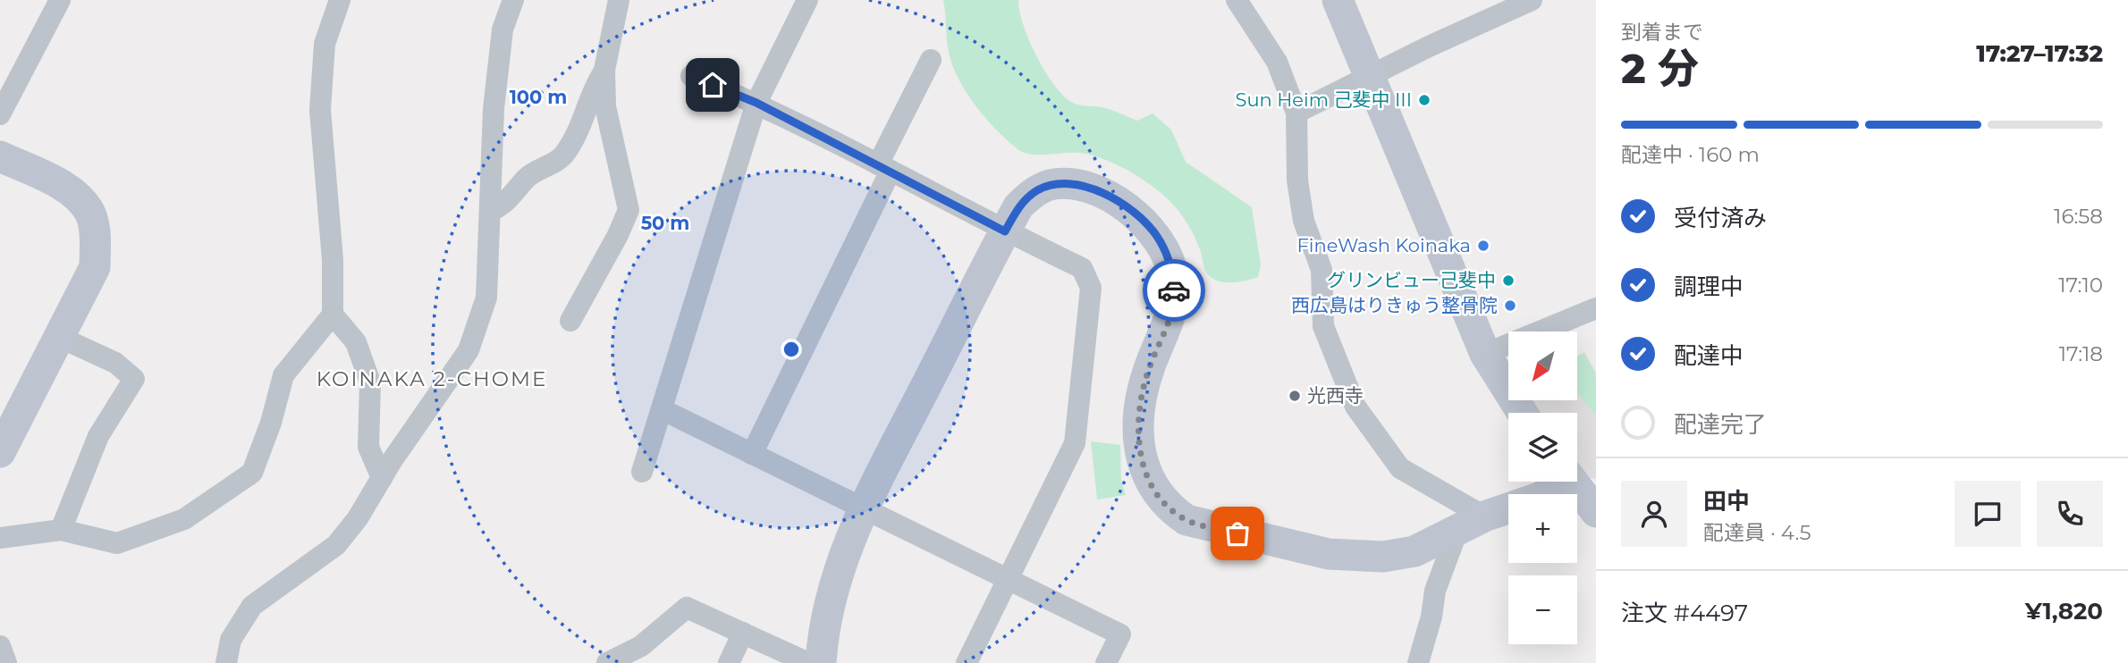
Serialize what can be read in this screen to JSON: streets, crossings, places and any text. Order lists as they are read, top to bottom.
{
  "districts": ["KOINAKA 2-CHOME"],
  "places": [
    "Sun Heim 己斐中 III",
    "FineWash Koinaka",
    "グリンビュー己斐中",
    "西広島はりきゅう整骨院",
    "光西寺"
  ],
  "north": "bottom left",
  "page": {
    "heading": ["2 分", "到着まで", "17:27–17:32"],
    "panel": [
      "田中",
      "配達員 · 4.5",
      "注文 #4497",
      "¥1,820"
    ],
    "bar": "配達中 · 160 m",
    "list": [
      ["受付済み", "16:58"],
      ["調理中", "17:10"],
      ["配達中", "17:18"],
      "配達完了"
    ],
    "map_buttons": ["+", "−"]
  },
  "rings": ["100 m", "50 m"]
}
